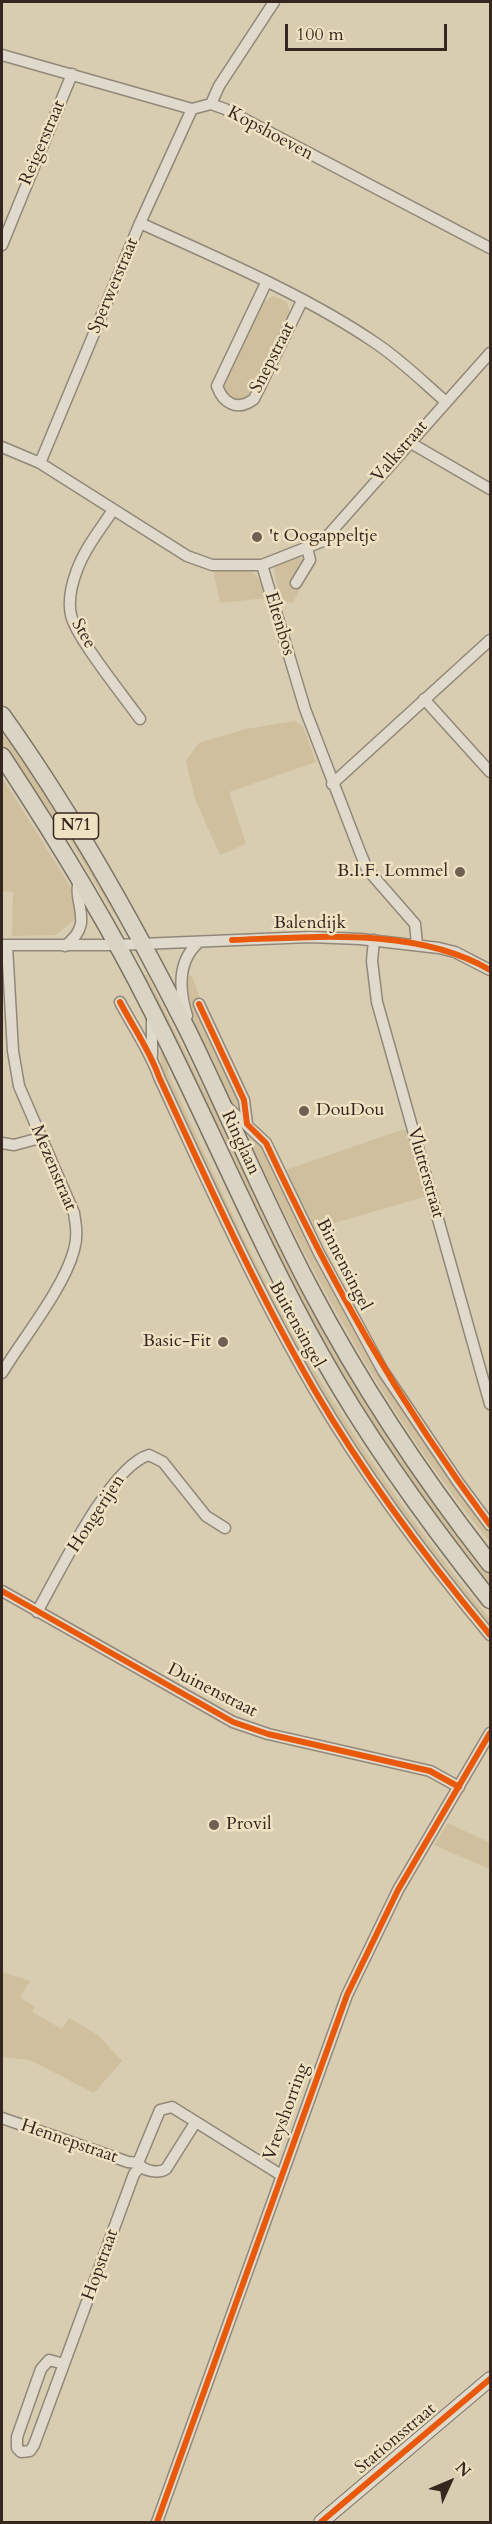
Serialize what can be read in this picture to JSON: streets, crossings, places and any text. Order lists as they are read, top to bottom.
{
  "streets": {
    "highway": ["N71", "Ringlaan"],
    "main road": ["Stationsstraat"],
    "street": [
      "Kopshoeven",
      "Reigerstraat",
      "Sperwerstraat",
      "Snepstraat",
      "Valkstraat",
      "Eltenbos",
      "Stee",
      "Balendijk",
      "Mezenstraat",
      "Vlutterstraat",
      "Binnensingel",
      "Buitensingel",
      "Hongerijen",
      "Duinenstraat",
      "Vreyshorring",
      "Hennepstraat",
      "Hopstraat"
    ]
  },
  "crossings": [
    ["Kopshoeven", "Sperwerstraat"],
    ["Sperwerstraat", "Snepstraat"],
    ["Snepstraat", "Valkstraat"],
    ["Valkstraat", "Eltenbos"],
    ["Eltenbos", "Balendijk"],
    ["Balendijk", "Ringlaan"],
    ["Balendijk", "Mezenstraat"],
    ["Balendijk", "Vlutterstraat"],
    ["Ringlaan", "Binnensingel"],
    ["Ringlaan", "Buitensingel"],
    ["Hongerijen", "Duinenstraat"],
    ["Duinenstraat", "Vreyshorring"],
    ["Vreyshorring", "Hennepstraat"],
    ["Hennepstraat", "Hopstraat"]
  ],
  "places": [
    "'t Oogappeltje",
    "B.I.F. Lommel",
    "DouDou",
    "Basic-Fit",
    "Provil"
  ],
  "scale_bar": "100 m",
  "north": "top right"
}
